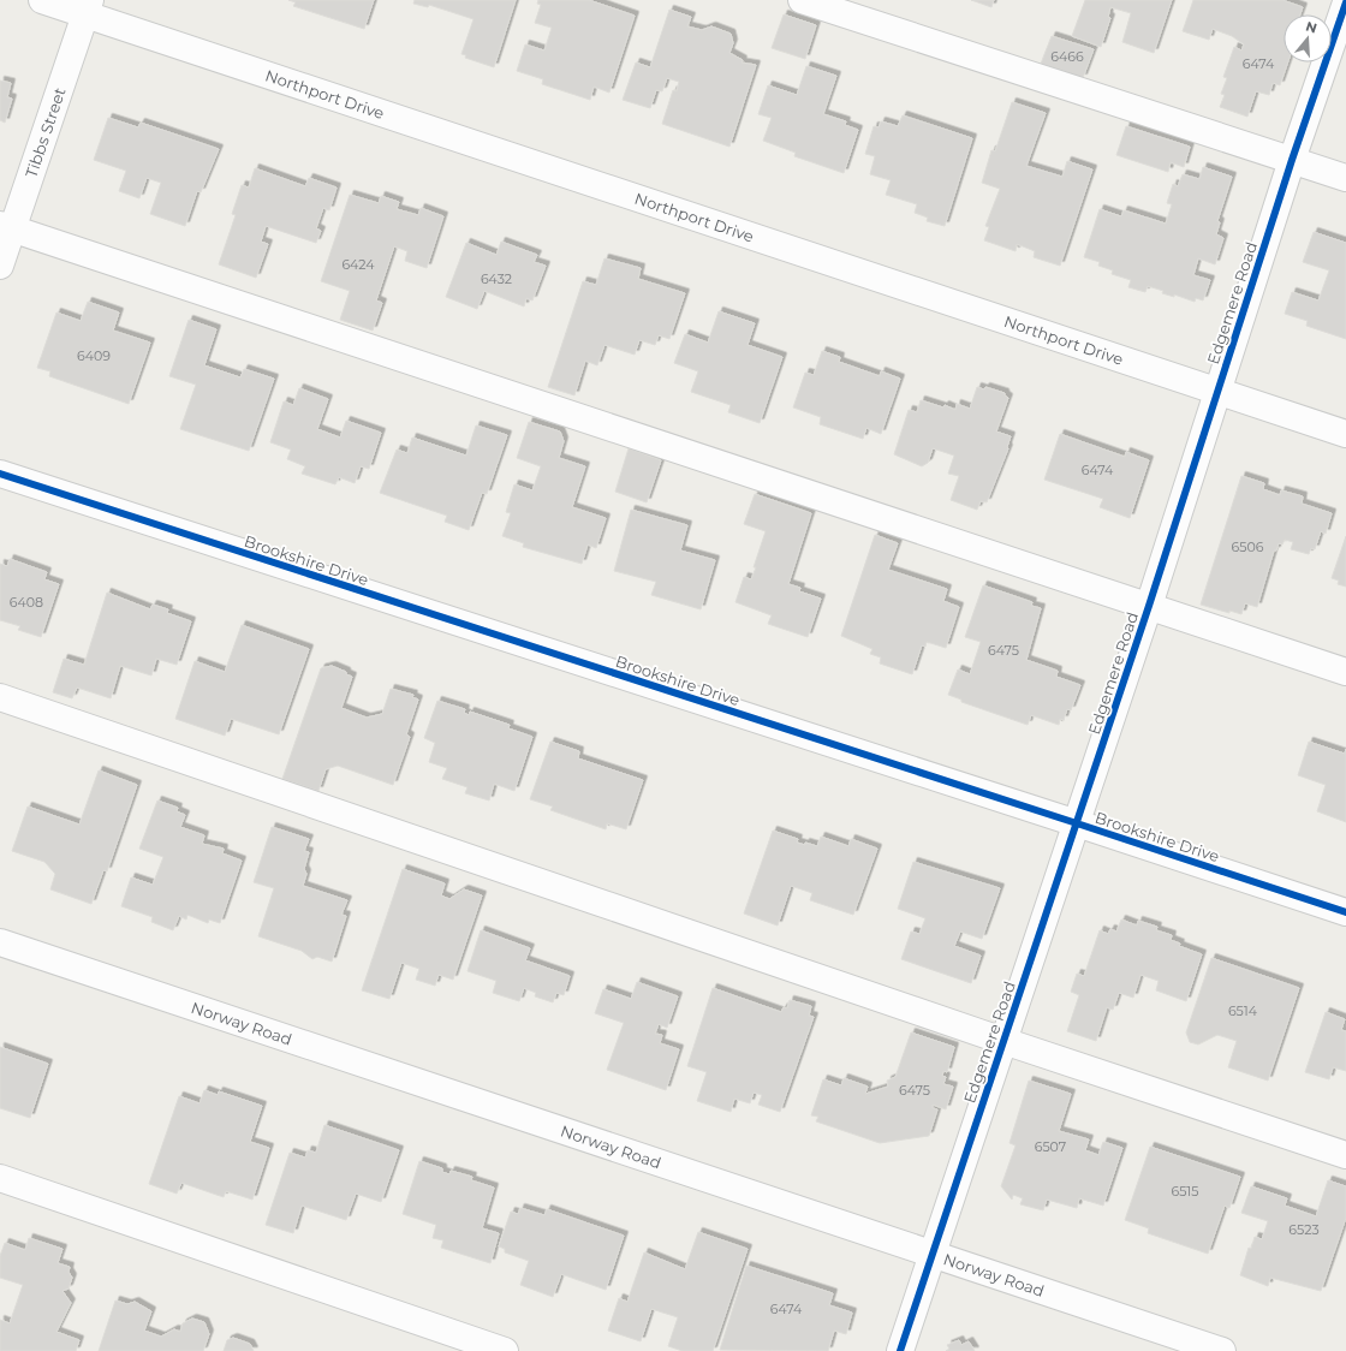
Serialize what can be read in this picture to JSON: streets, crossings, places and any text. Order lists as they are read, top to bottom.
{
  "streets": {
    "street": [
      "Northport Drive",
      "Tibbs Street",
      "Edgemere Road",
      "Brookshire Drive",
      "Norway Road"
    ]
  },
  "crossings": [
    ["Northport Drive", "Tibbs Street"],
    ["Northport Drive", "Edgemere Road"],
    ["Edgemere Road", "Brookshire Drive"],
    ["Edgemere Road", "Norway Road"]
  ],
  "house_numbers": [
    "6466",
    "6474",
    "6424",
    "6432",
    "6409",
    "6474",
    "6506",
    "6408",
    "6475",
    "6514",
    "6475",
    "6507",
    "6515",
    "6523",
    "6474"
  ],
  "north": "top"
}
